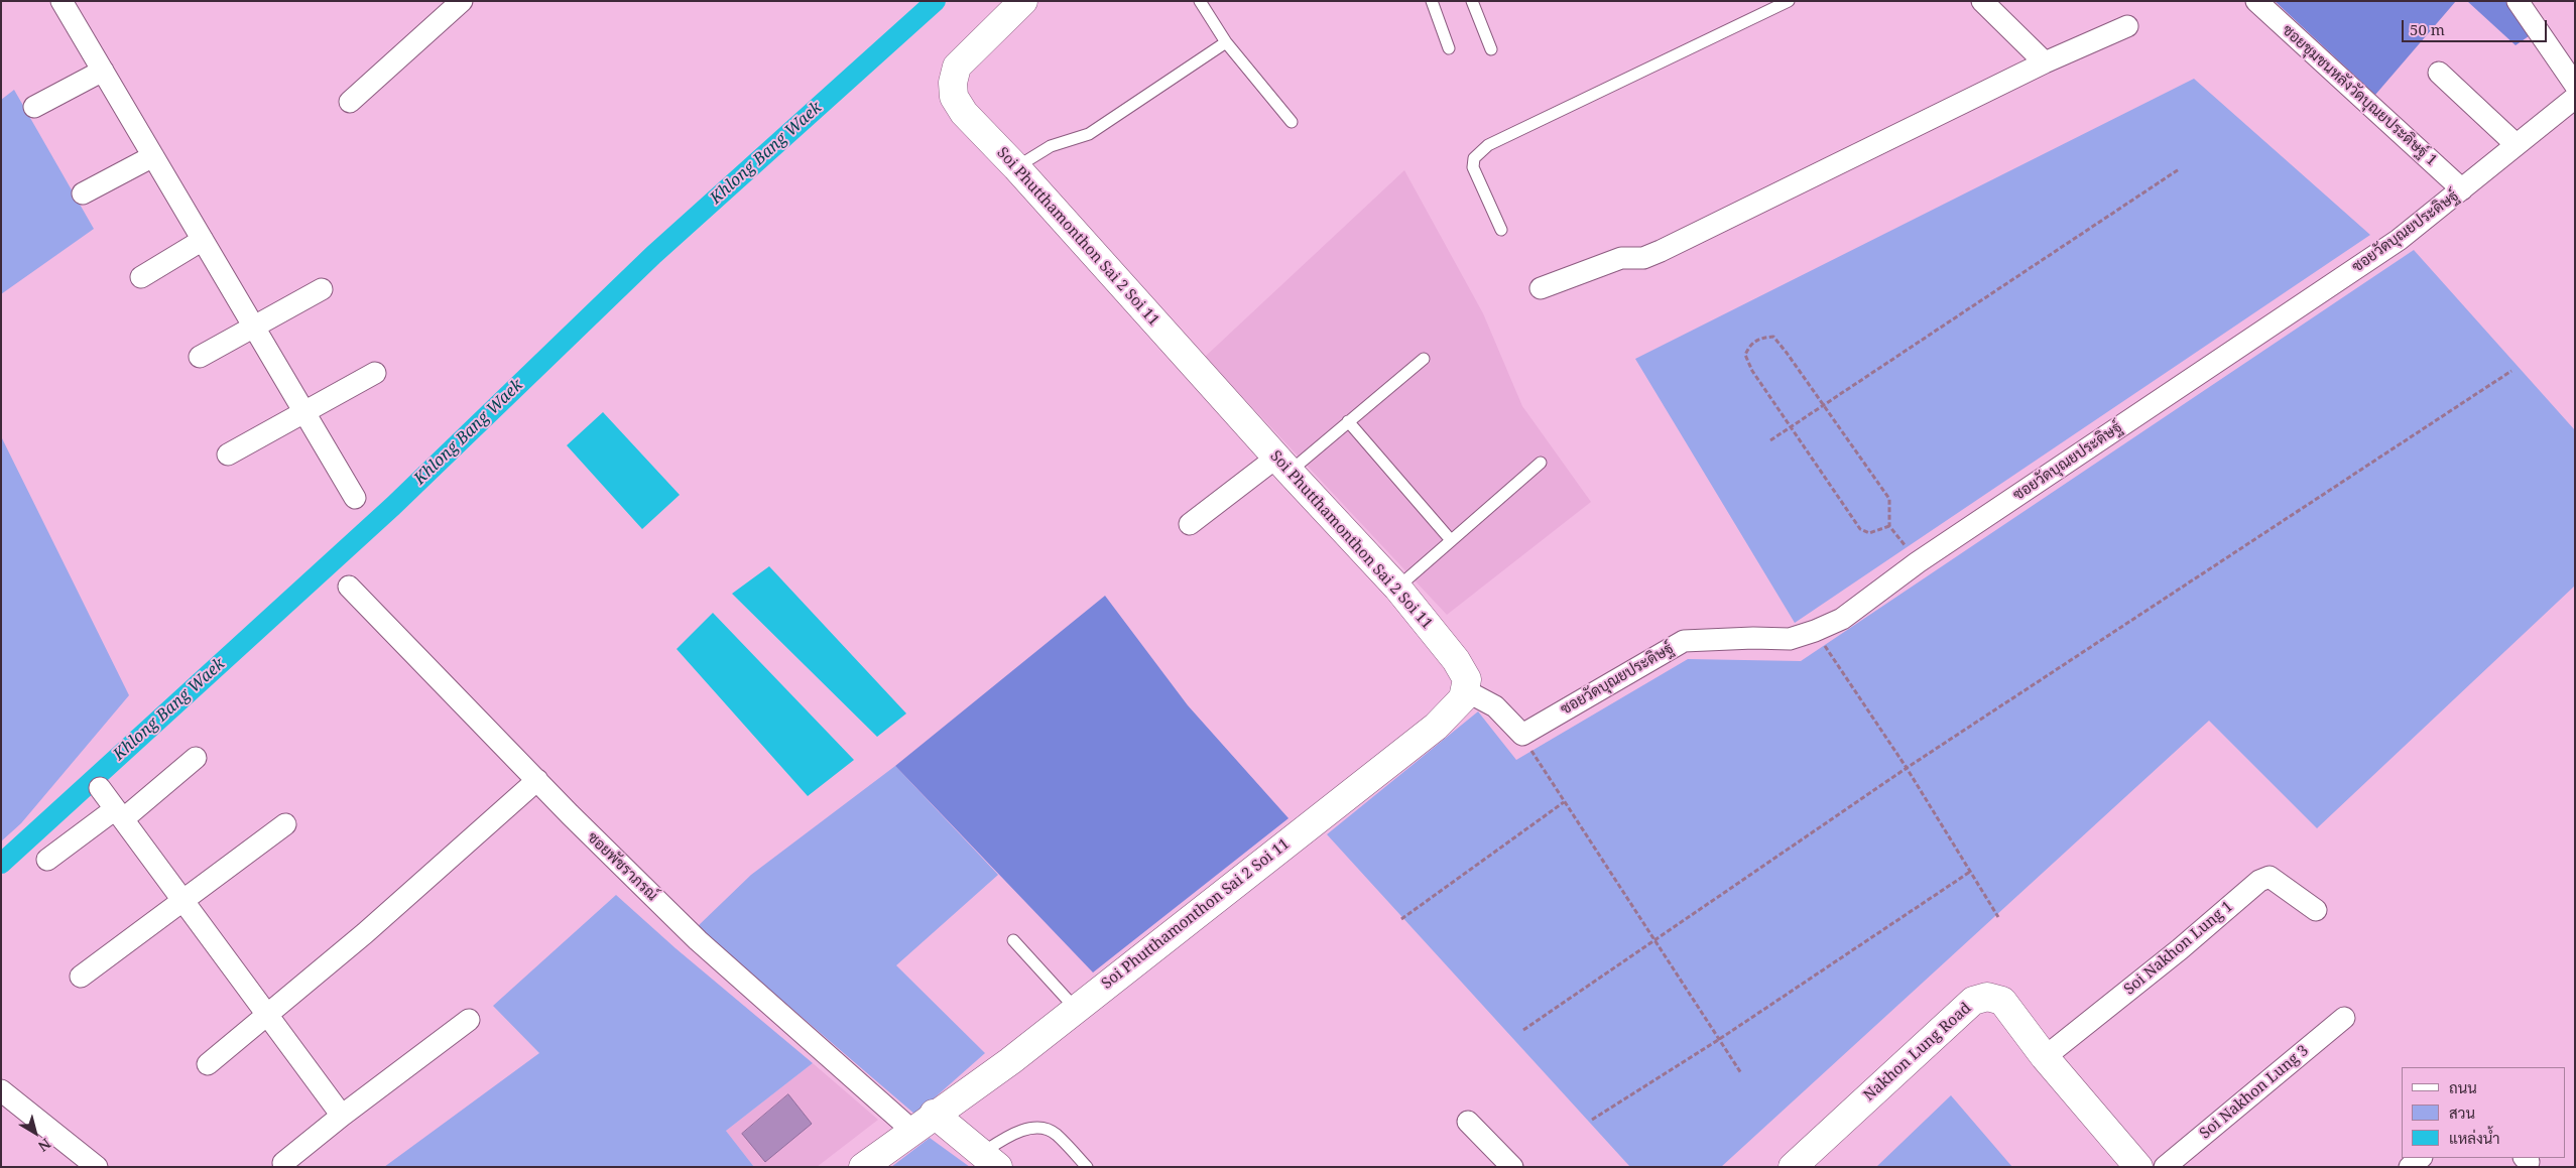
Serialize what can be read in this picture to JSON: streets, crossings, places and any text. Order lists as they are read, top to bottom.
{
  "streets": {
    "street": [
      "ซอยชุมชนหลังวัดบุณยประดิษฐ์ 1",
      "ซอยวัดบุณยประดิษฐ์",
      "Soi Phutthamonthon Sai 2 Soi 11",
      "ซอยพัชราภรณ์",
      "Soi Nakhon Lung 1",
      "Nakhon Lung Road",
      "Soi Nakhon Lung 3"
    ]
  },
  "crossings": [
    ["ซอยชุมชนหลังวัดบุณยประดิษฐ์ 1", "ซอยวัดบุณยประดิษฐ์"],
    ["Soi Phutthamonthon Sai 2 Soi 11", "ซอยพัชราภรณ์"],
    ["Soi Nakhon Lung 1", "Nakhon Lung Road"]
  ],
  "water": ["Khlong Bang Waek"],
  "legend": ["ถนน", "สวน", "แหล่งน้ำ"],
  "scale_bar": "50 m",
  "north": "bottom right"
}
